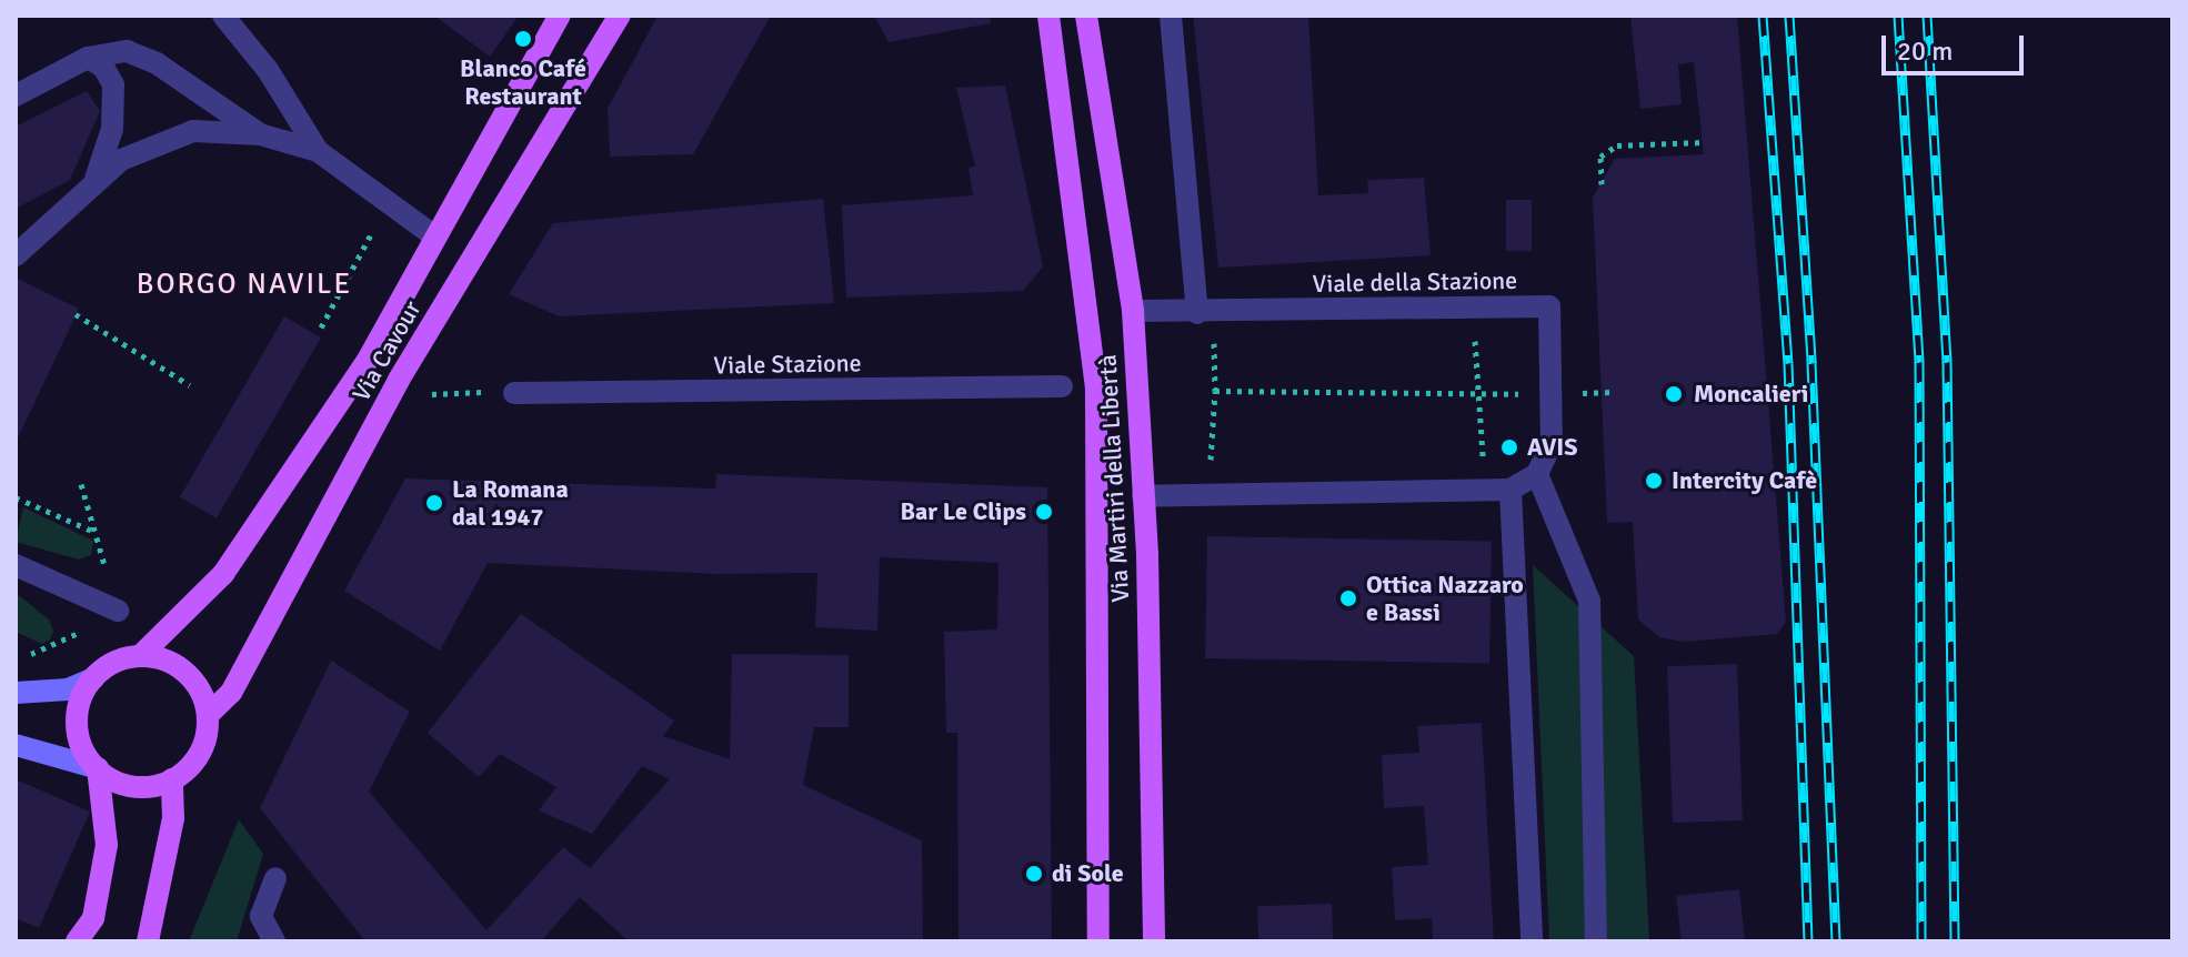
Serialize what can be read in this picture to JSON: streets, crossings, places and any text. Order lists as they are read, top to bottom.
{
  "streets": {
    "main road": ["Via Cavour", "Via Martiri della Libertà"],
    "street": ["Viale della Stazione", "Viale Stazione"]
  },
  "crossings": [
    ["Viale della Stazione", "Via Martiri della Libertà"]
  ],
  "districts": ["BORGO NAVILE"],
  "places": [
    "Blanco Café Restaurant",
    "Moncalieri",
    "AVIS",
    "Intercity Cafè",
    "La Romana dal 1947",
    "Bar Le Clips",
    "Ottica Nazzaro e Bassi",
    "di Sole"
  ],
  "scale_bar": "20 m"
}
